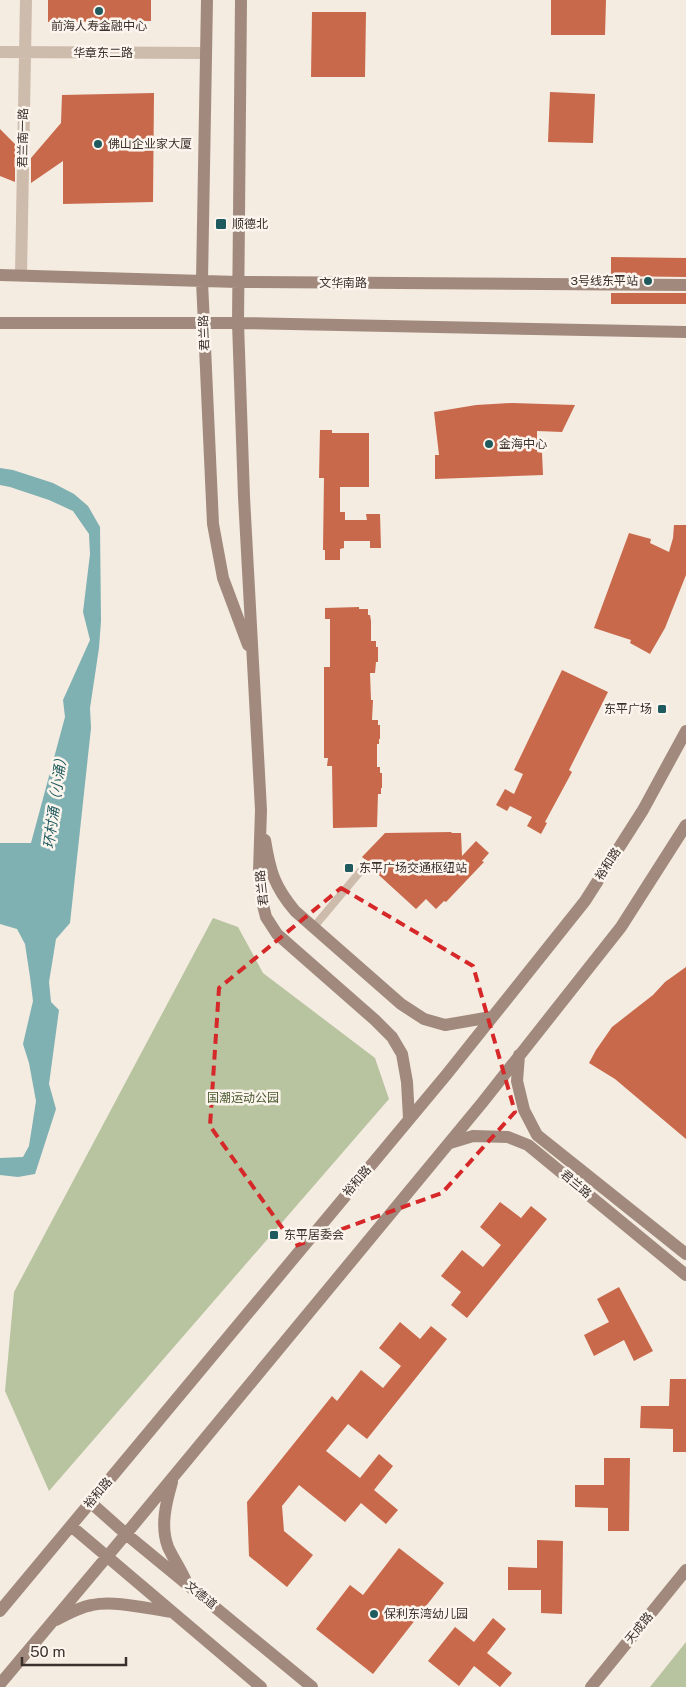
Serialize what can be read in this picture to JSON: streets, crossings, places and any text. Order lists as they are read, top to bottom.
{
  "streets": {
    "main road": [
      "文华南路",
      "君兰路",
      "裕和路",
      "文德道",
      "天成路"
    ],
    "street": ["华章东二路", "君兰南一路"]
  },
  "crossings": [
    ["华章东二路", "君兰南一路"],
    ["华章东二路", "君兰路"],
    ["君兰南一路", "文华南路"],
    ["文华南路", "君兰路"],
    ["君兰路", "裕和路"],
    ["裕和路", "文德道"]
  ],
  "water": ["环村涌（小涌）"],
  "parks": ["国潮运动公园"],
  "places": {
    "other": [
      "前海人寿金融中心",
      "佛山企业家大厦",
      "3号线东平站",
      "金海中心",
      "保利东湾幼儿园"
    ],
    "transit": [
      "顺德北",
      "东平广场",
      "东平广场交通枢纽站",
      "东平居委会"
    ]
  },
  "scale_bar": "50 m"
}
